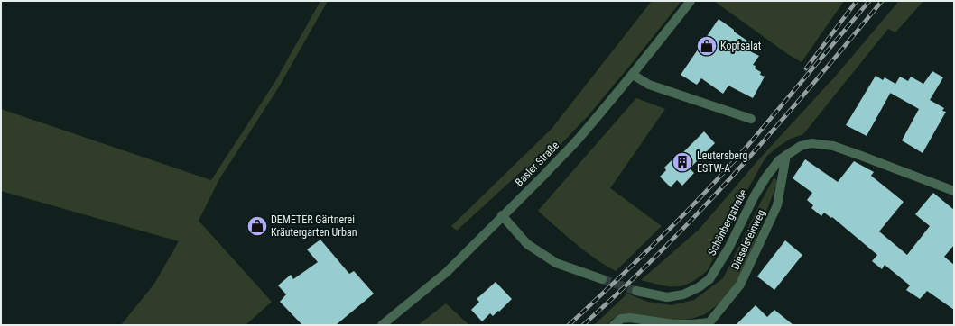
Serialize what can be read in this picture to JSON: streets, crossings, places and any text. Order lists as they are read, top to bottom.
{
  "streets": {
    "street": ["Basler Straße", "Schönbergstraße", "Dieselsteinweg"]
  },
  "crossings": [
    ["Schönbergstraße", "Dieselsteinweg"]
  ],
  "places": {
    "shop": ["Kopfsalat", "DEMETER Gärtnerei Kräutergarten Urban"],
    "building": ["Leutersberg ESTW-A"]
  }
}
